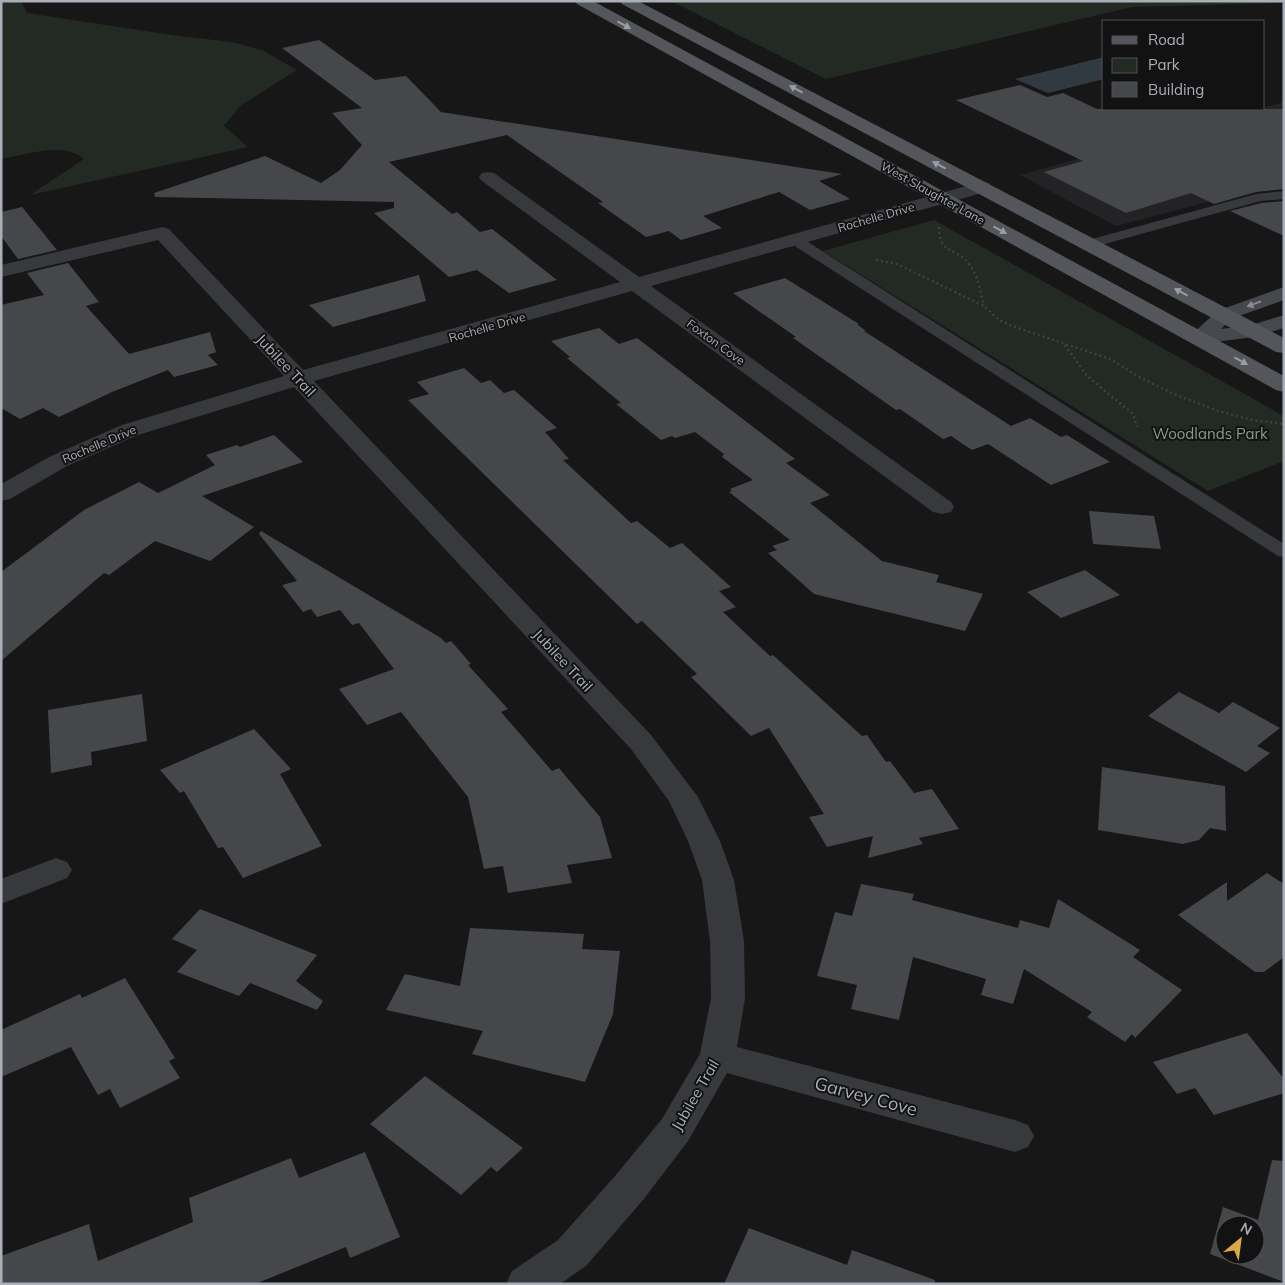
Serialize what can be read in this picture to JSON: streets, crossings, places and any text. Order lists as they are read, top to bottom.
{
  "streets": {
    "main road": ["West Slaughter Lane"],
    "street": [
      "Rochelle Drive",
      "Foxton Cove",
      "Jubilee Trail",
      "Garvey Cove"
    ]
  },
  "crossings": [
    ["West Slaughter Lane", "Rochelle Drive"],
    ["Rochelle Drive", "Foxton Cove"],
    ["Rochelle Drive", "Jubilee Trail"],
    ["Jubilee Trail", "Garvey Cove"]
  ],
  "parks": ["Woodlands Park"],
  "legend": ["Road", "Park", "Building"],
  "north": "top right"
}
